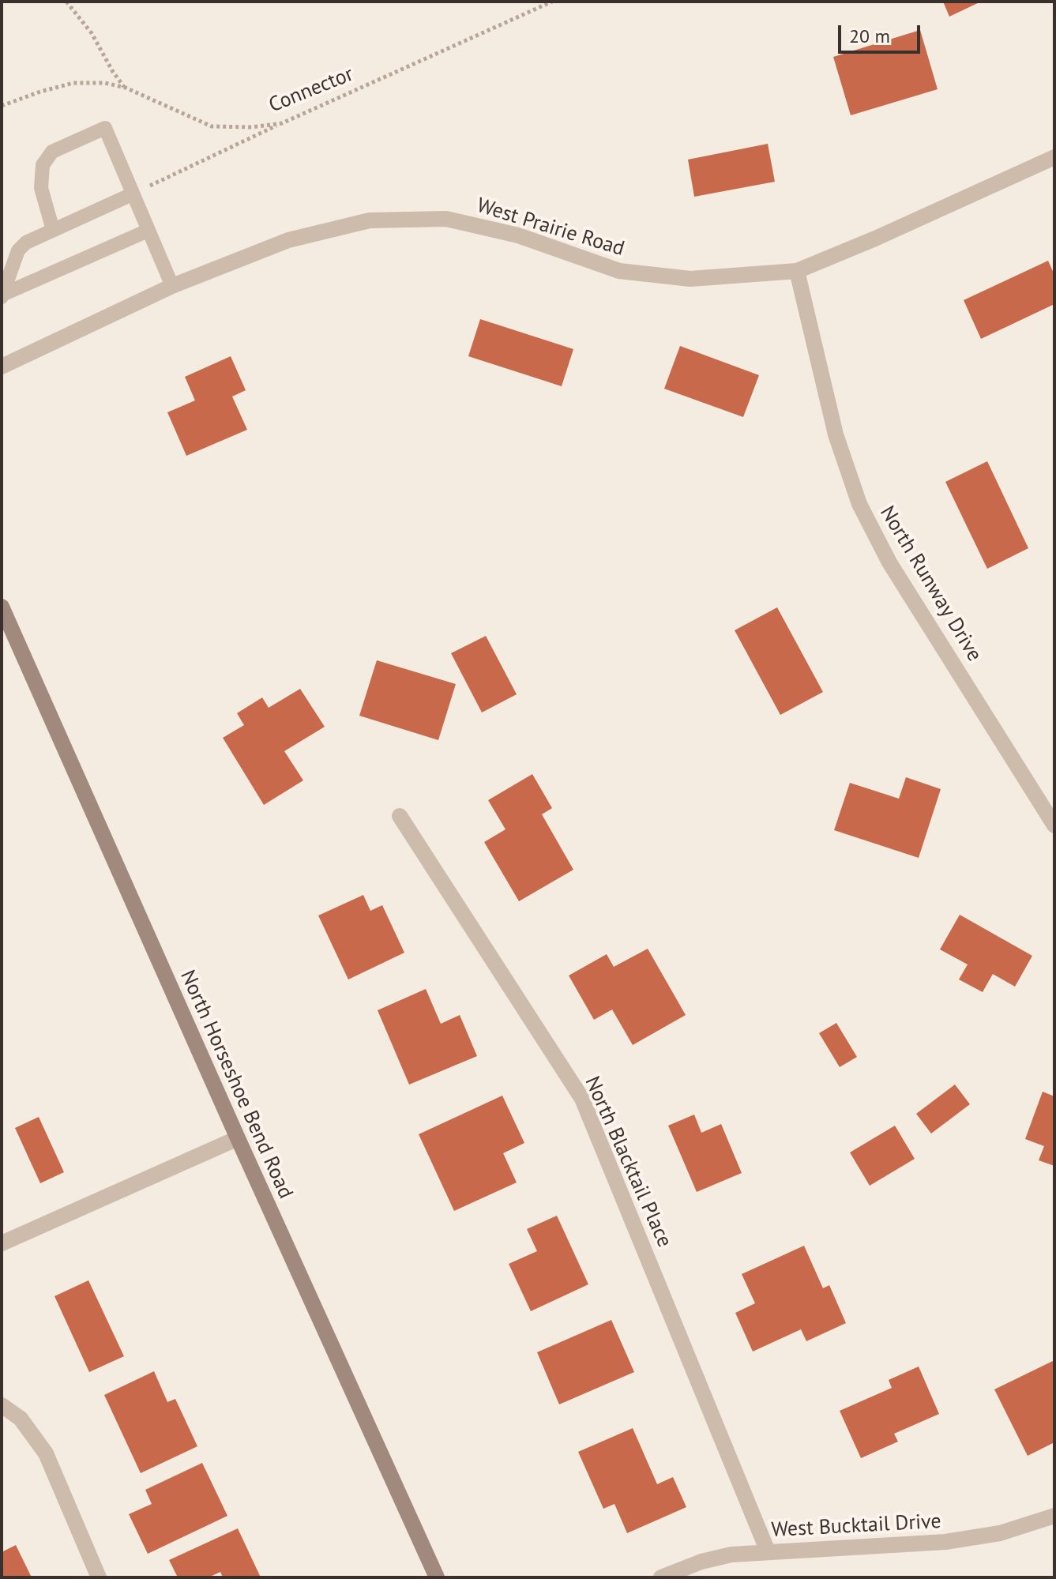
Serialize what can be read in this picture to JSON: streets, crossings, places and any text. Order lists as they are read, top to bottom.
{
  "streets": {
    "street": [
      "West Prairie Road",
      "North Runway Drive",
      "North Horseshoe Bend Road",
      "North Blacktail Place",
      "West Bucktail Drive"
    ],
    "path": ["Connector"]
  },
  "crossings": [
    ["West Prairie Road", "North Runway Drive"],
    ["North Blacktail Place", "West Bucktail Drive"]
  ],
  "scale_bar": "20 m"
}
